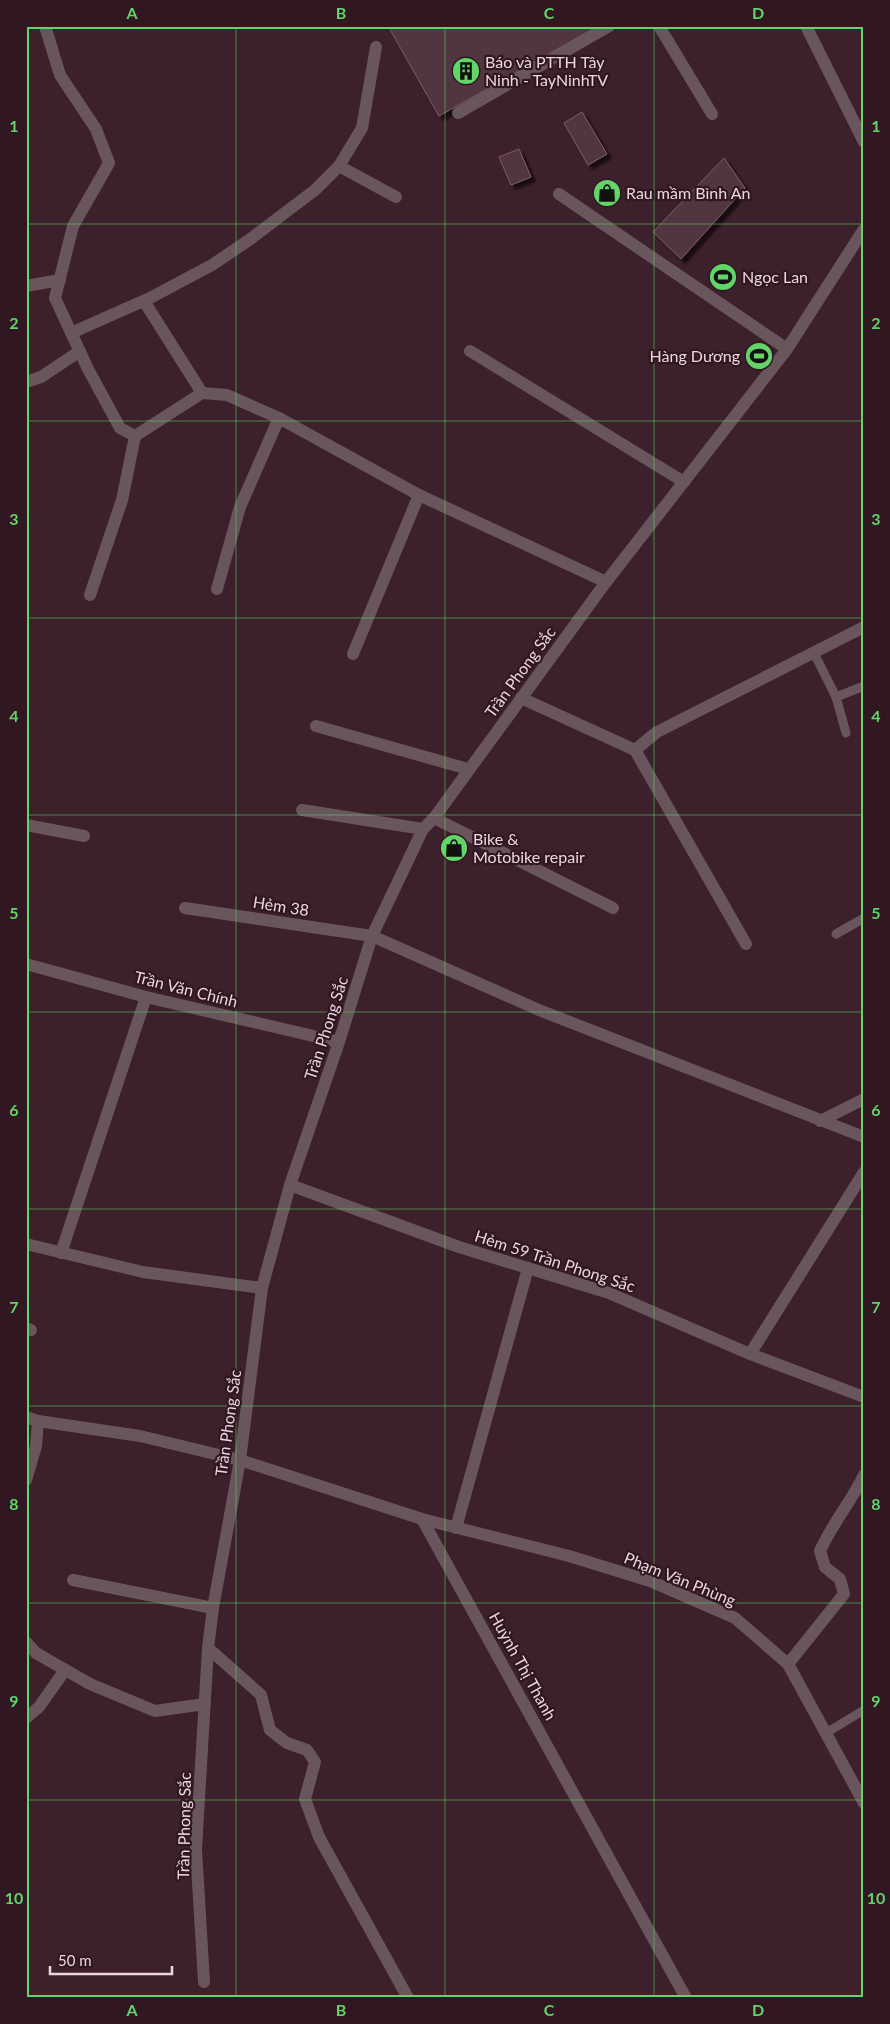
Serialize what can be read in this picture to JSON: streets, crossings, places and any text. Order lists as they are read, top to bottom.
{
  "streets": {
    "street": [
      "Trần Phong Sắc",
      "Hẻm 38",
      "Trần Văn Chính",
      "Hẻm 59 Trần Phong Sắc",
      "Phạm Văn Phùng",
      "Huỳnh Thị Thanh"
    ]
  },
  "crossings": [
    ["Trần Phong Sắc", "Hẻm 38"],
    ["Trần Phong Sắc", "Trần Văn Chính"],
    ["Trần Phong Sắc", "Hẻm 59 Trần Phong Sắc"],
    ["Phạm Văn Phùng", "Huỳnh Thị Thanh"]
  ],
  "places": {
    "building": ["Báo và PTTH Tây Ninh - TayNinhTV"],
    "shop": ["Rau mầm Bình An", "Bike & Motobike repair"],
    "sports": ["Ngọc Lan", "Hàng Dương"]
  },
  "scale_bar": "50 m",
  "grid": {
    "columns": [
      "A",
      "B",
      "C",
      "D"
    ],
    "rows": [
      "1",
      "2",
      "3",
      "4",
      "5",
      "6",
      "7",
      "8",
      "9",
      "10"
    ]
  }
}
